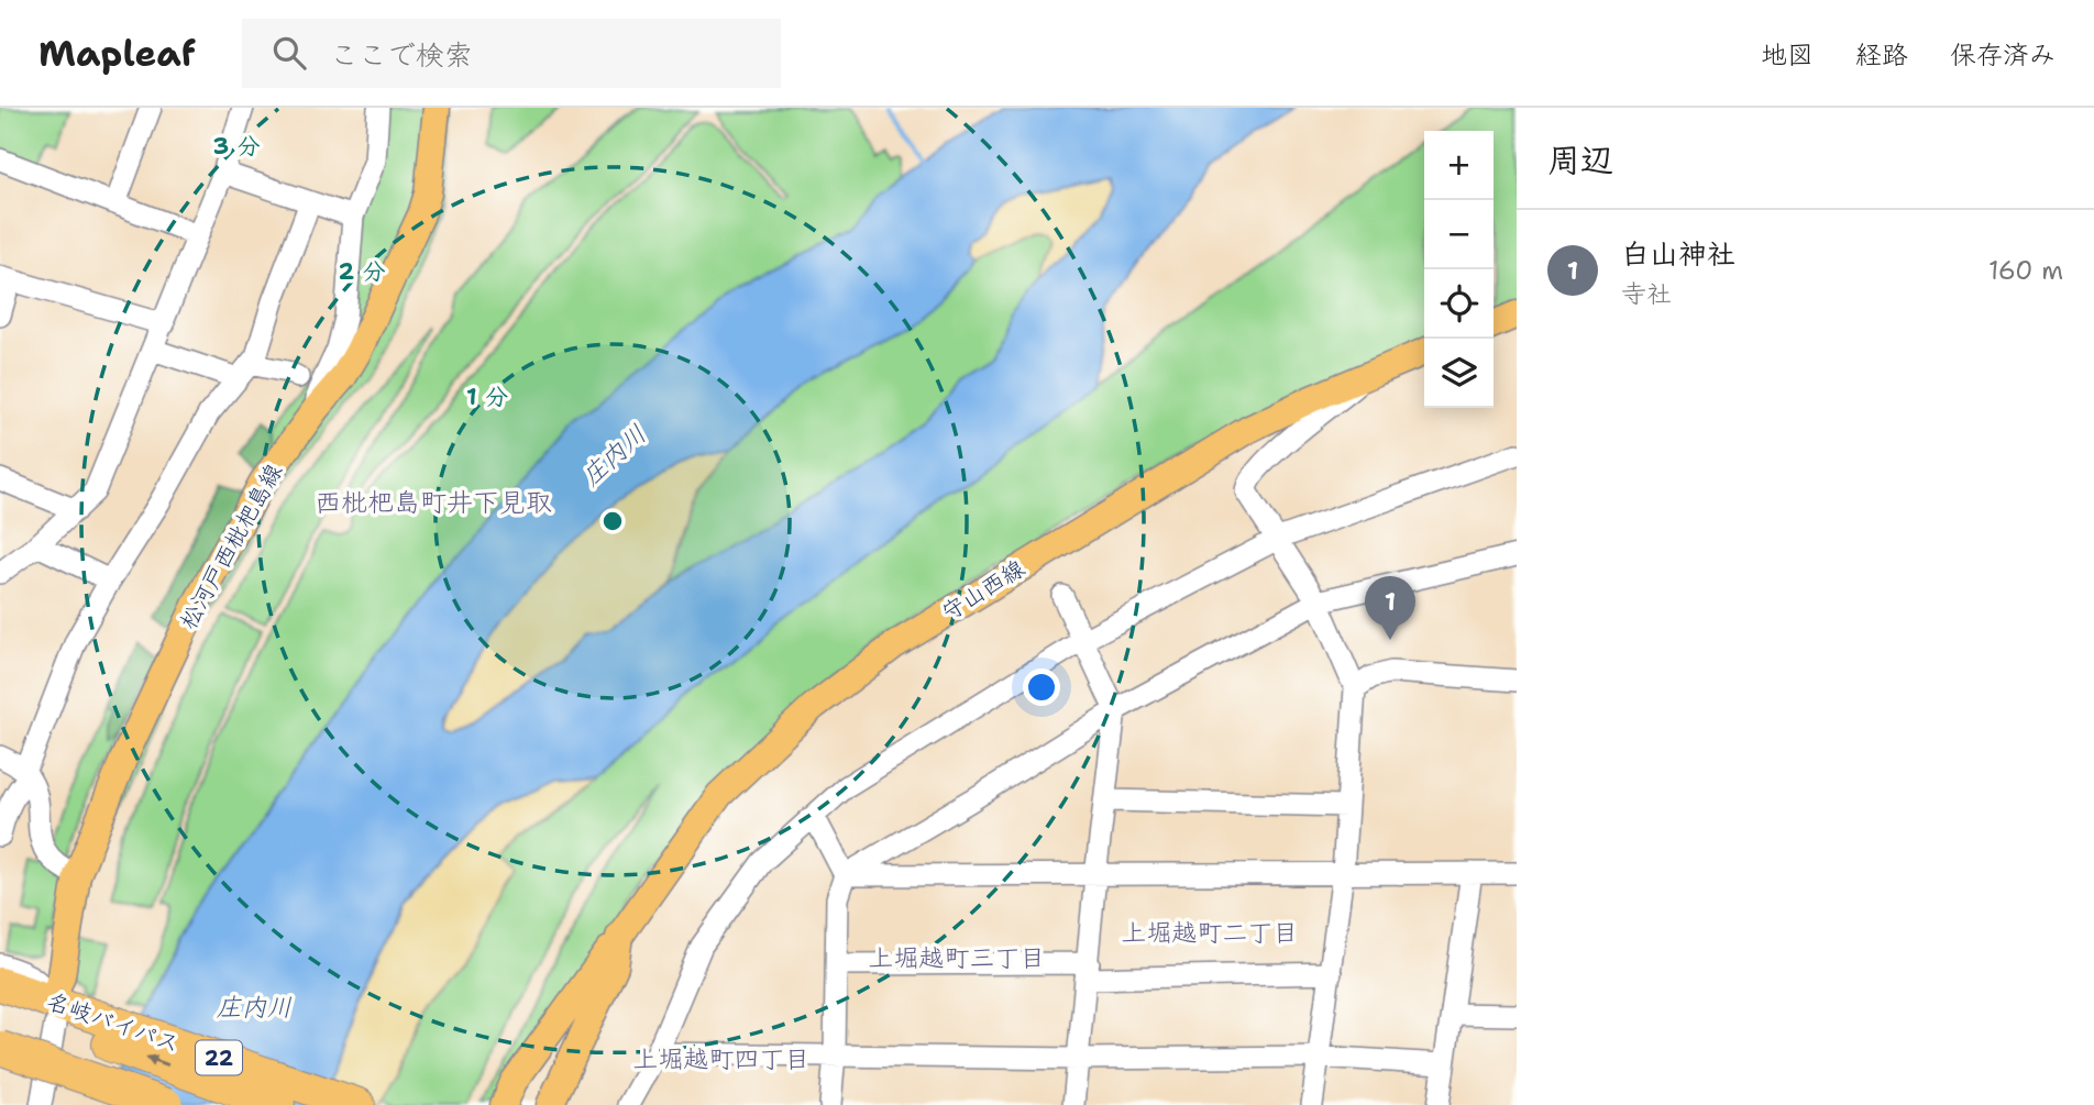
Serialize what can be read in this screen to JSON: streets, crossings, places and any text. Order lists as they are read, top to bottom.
{
  "streets": {
    "highway": ["名岐バイパス", "22"],
    "main road": ["松河戸西枇杷島線", "守山西線"]
  },
  "crossings": [
    ["松河戸西枇杷島線", "名岐バイパス"]
  ],
  "districts": [
    "西枇杷島町井下見取",
    "上堀越町二丁目",
    "上堀越町三丁目",
    "上堀越町四丁目"
  ],
  "water": ["庄内川"],
  "page": {
    "header": "Mapleaf",
    "search": "ここで検索",
    "nav": ["地図", "経路", "保存済み"],
    "heading": "周辺",
    "map_buttons": ["+", "−"],
    "list": [
      {
        "mark": "1",
        "name": "白山神社",
        "note": "寺社",
        "value": "160 m"
      }
    ],
    "pins": "1"
  },
  "rings": ["3 分", "2 分", "1 分"]
}
